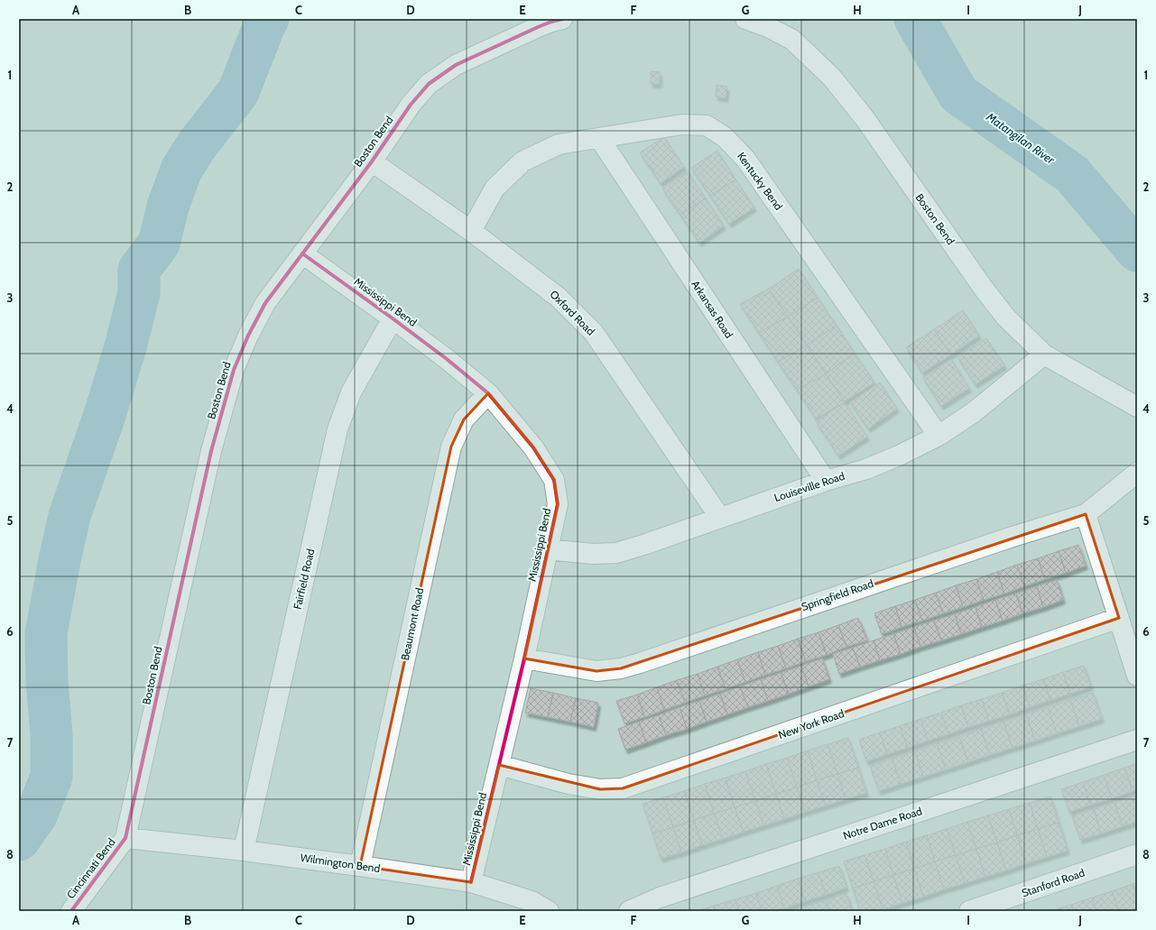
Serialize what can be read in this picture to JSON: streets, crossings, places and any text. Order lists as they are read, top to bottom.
{
  "streets": {
    "street": [
      "Boston Bend",
      "Kentucky Bend",
      "Mississippi Bend",
      "Arkansas Road",
      "Oxford Road",
      "Louiseville Road",
      "Fairfield Road",
      "Springfield Road",
      "Beaumont Road",
      "New York Road",
      "Notre Dame Road",
      "Wilmington Bend",
      "Cincinnati Bend",
      "Stanford Road"
    ]
  },
  "crossings": [
    ["Boston Bend", "Mississippi Bend"],
    ["Boston Bend", "Oxford Road"],
    ["Boston Bend", "Louiseville Road"],
    ["Boston Bend", "Wilmington Bend"],
    ["Boston Bend", "Cincinnati Bend"],
    ["Kentucky Bend", "Arkansas Road"],
    ["Kentucky Bend", "Oxford Road"],
    ["Kentucky Bend", "Louiseville Road"],
    ["Mississippi Bend", "Louiseville Road"],
    ["Mississippi Bend", "Fairfield Road"],
    ["Mississippi Bend", "Springfield Road"],
    ["Mississippi Bend", "Beaumont Road"],
    ["Mississippi Bend", "New York Road"],
    ["Mississippi Bend", "Wilmington Bend"],
    ["Arkansas Road", "Louiseville Road"],
    ["Oxford Road", "Louiseville Road"],
    ["Fairfield Road", "Wilmington Bend"],
    ["Beaumont Road", "Wilmington Bend"],
    ["Wilmington Bend", "Cincinnati Bend"]
  ],
  "water": ["Matangilan River"],
  "grid": {
    "columns": [
      "A",
      "B",
      "C",
      "D",
      "E",
      "F",
      "G",
      "H",
      "I",
      "J"
    ],
    "rows": [
      "1",
      "2",
      "3",
      "4",
      "5",
      "6",
      "7",
      "8"
    ]
  }
}
